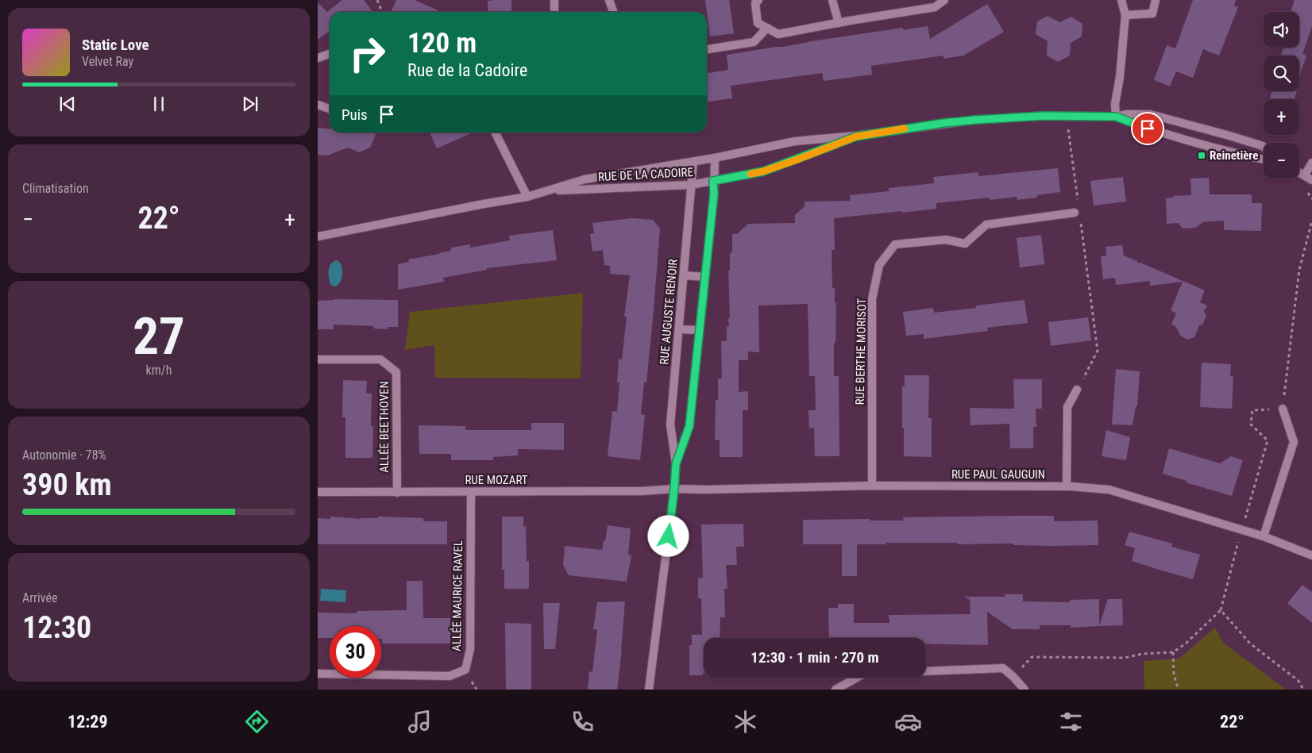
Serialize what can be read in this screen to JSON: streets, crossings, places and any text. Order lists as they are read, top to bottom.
{
  "streets": {
    "street": [
      "RUE DE LA CADOIRE",
      "RUE AUGUSTE RENOIR",
      "RUE BERTHE MORISOT",
      "ALLÉE BEETHOVEN",
      "RUE PAUL GAUGUIN",
      "RUE MOZART",
      "ALLÉE MAURICE RAVEL"
    ]
  },
  "crossings": [
    ["RUE DE LA CADOIRE", "RUE AUGUSTE RENOIR"],
    ["RUE AUGUSTE RENOIR", "RUE PAUL GAUGUIN"],
    ["RUE AUGUSTE RENOIR", "RUE MOZART"],
    ["RUE BERTHE MORISOT", "RUE PAUL GAUGUIN"],
    ["ALLÉE BEETHOVEN", "RUE MOZART"],
    ["RUE PAUL GAUGUIN", "RUE MOZART"],
    ["RUE MOZART", "ALLÉE MAURICE RAVEL"]
  ],
  "places": {
    "transit": ["Reinetière"]
  },
  "page": {
    "map_buttons": ["+", "−"],
    "turn": ["120 m", "Rue de la Cadoire"],
    "song": ["Static Love", "Velvet Ray"],
    "then": "Puis",
    "tile": [
      "Climatisation",
      ["27", "km/h"],
      ["Autonomie · 78%", "390 km"],
      ["Arrivée", "12:30"]
    ],
    "heat": ["−", "22°", "+"],
    "limit": "30",
    "trip": "12:30 · 1 min · 270 m",
    "tabs": ["12:29", "22°"]
  }
}
